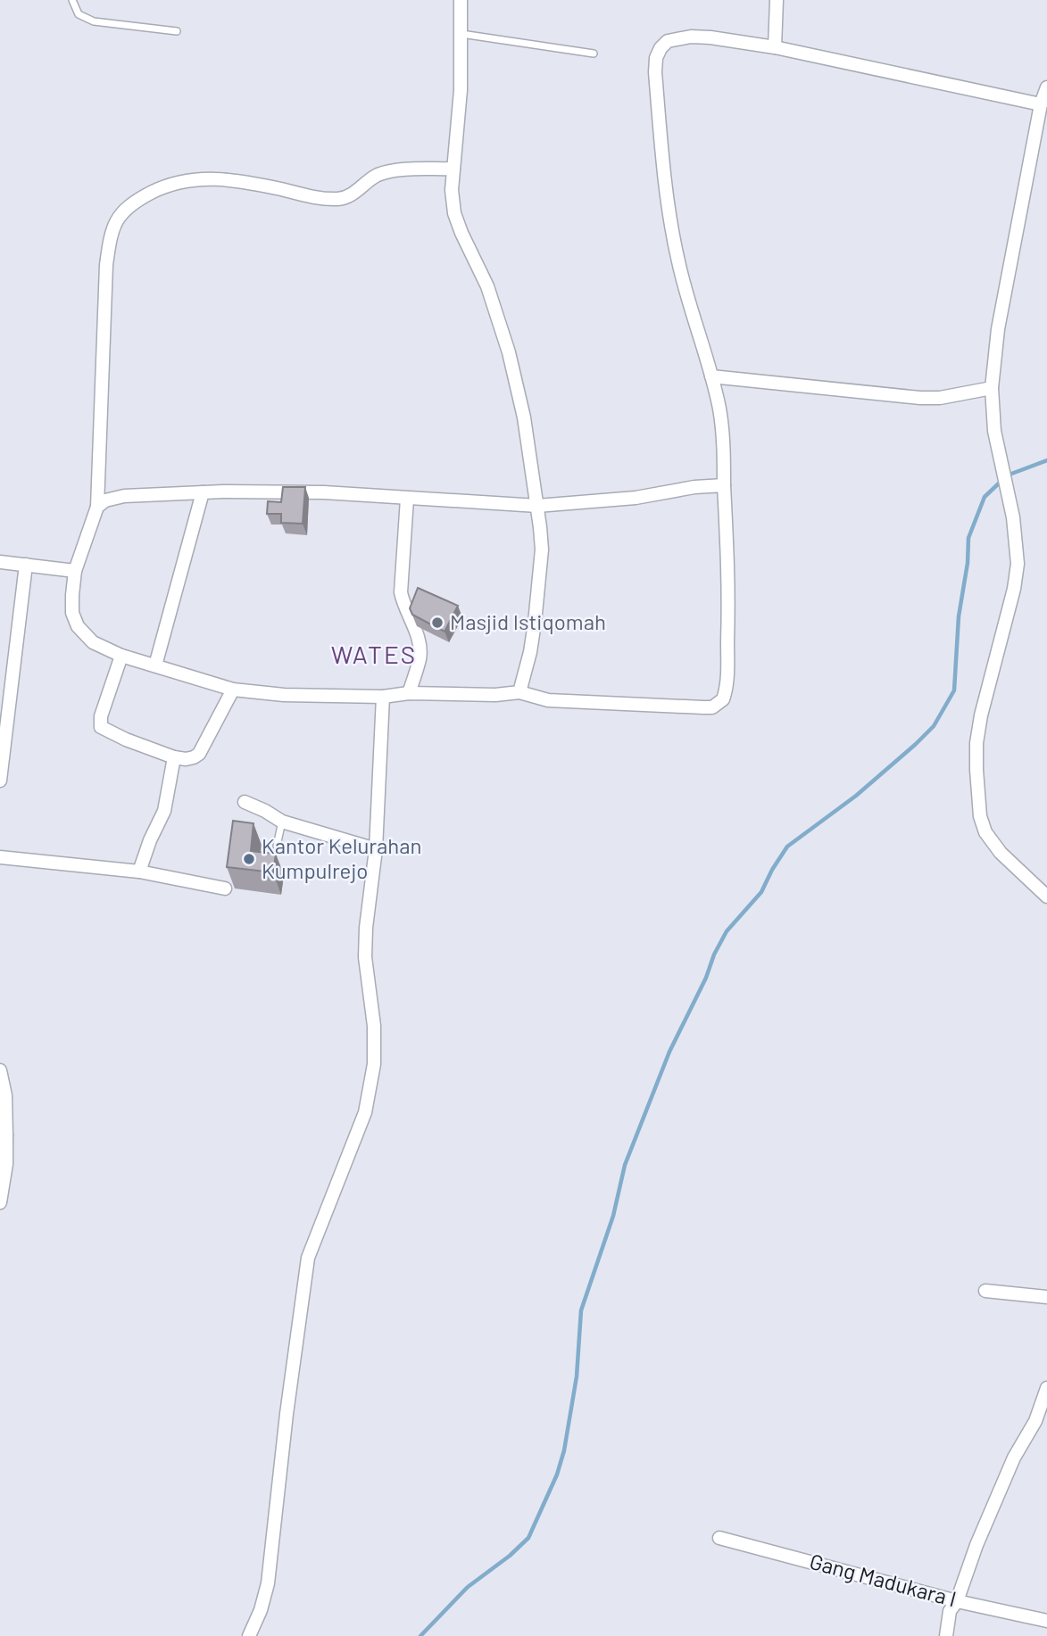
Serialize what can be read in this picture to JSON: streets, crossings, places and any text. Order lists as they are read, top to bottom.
{
  "streets": {
    "street": ["Gang Madukara I"]
  },
  "districts": ["WATES"],
  "places": ["Masjid Istiqomah", "Kantor Kelurahan Kumpulrejo"]
}
